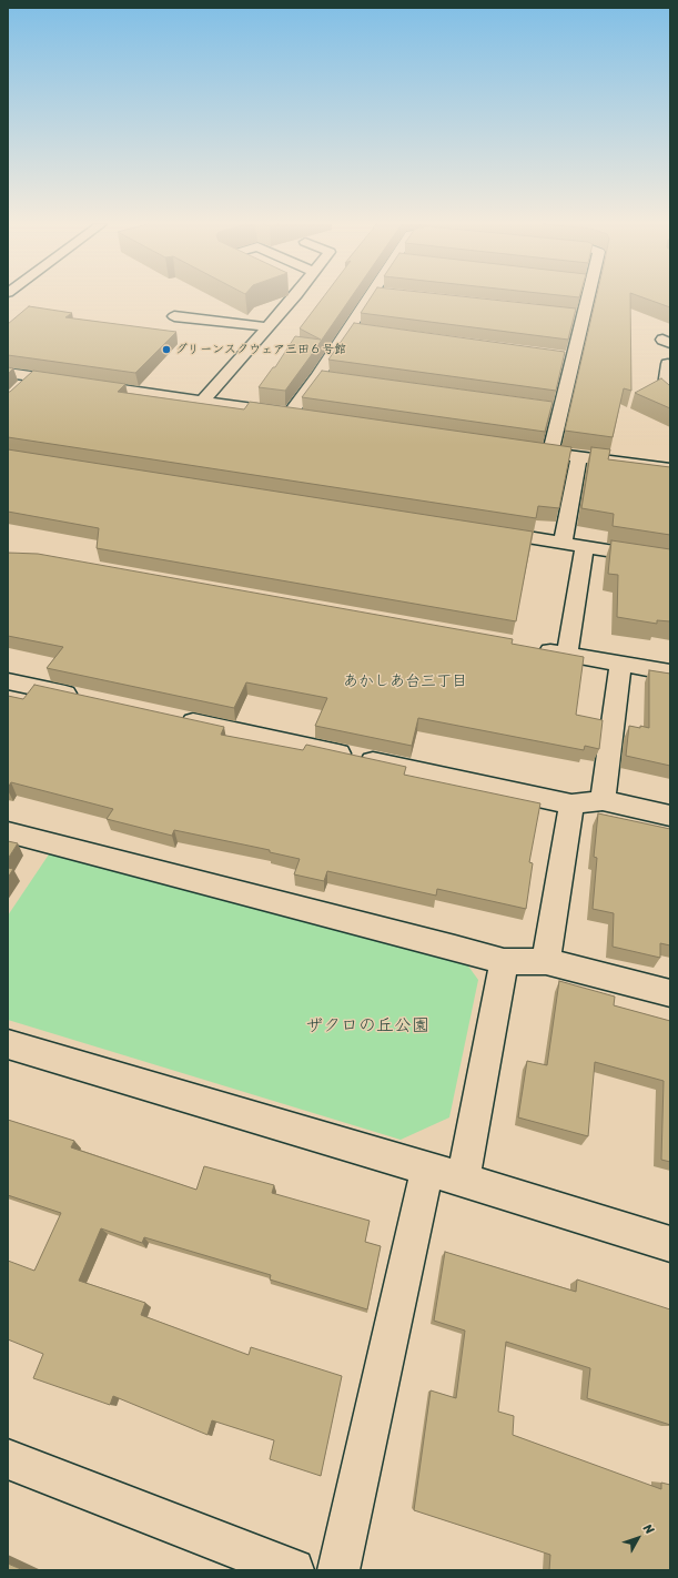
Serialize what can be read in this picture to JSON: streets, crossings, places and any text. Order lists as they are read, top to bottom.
{
  "districts": ["あかしあ台三丁目"],
  "parks": ["ザクロの丘公園"],
  "places": ["グリーンスクウェア三田６号館"],
  "north": "top right"
}
